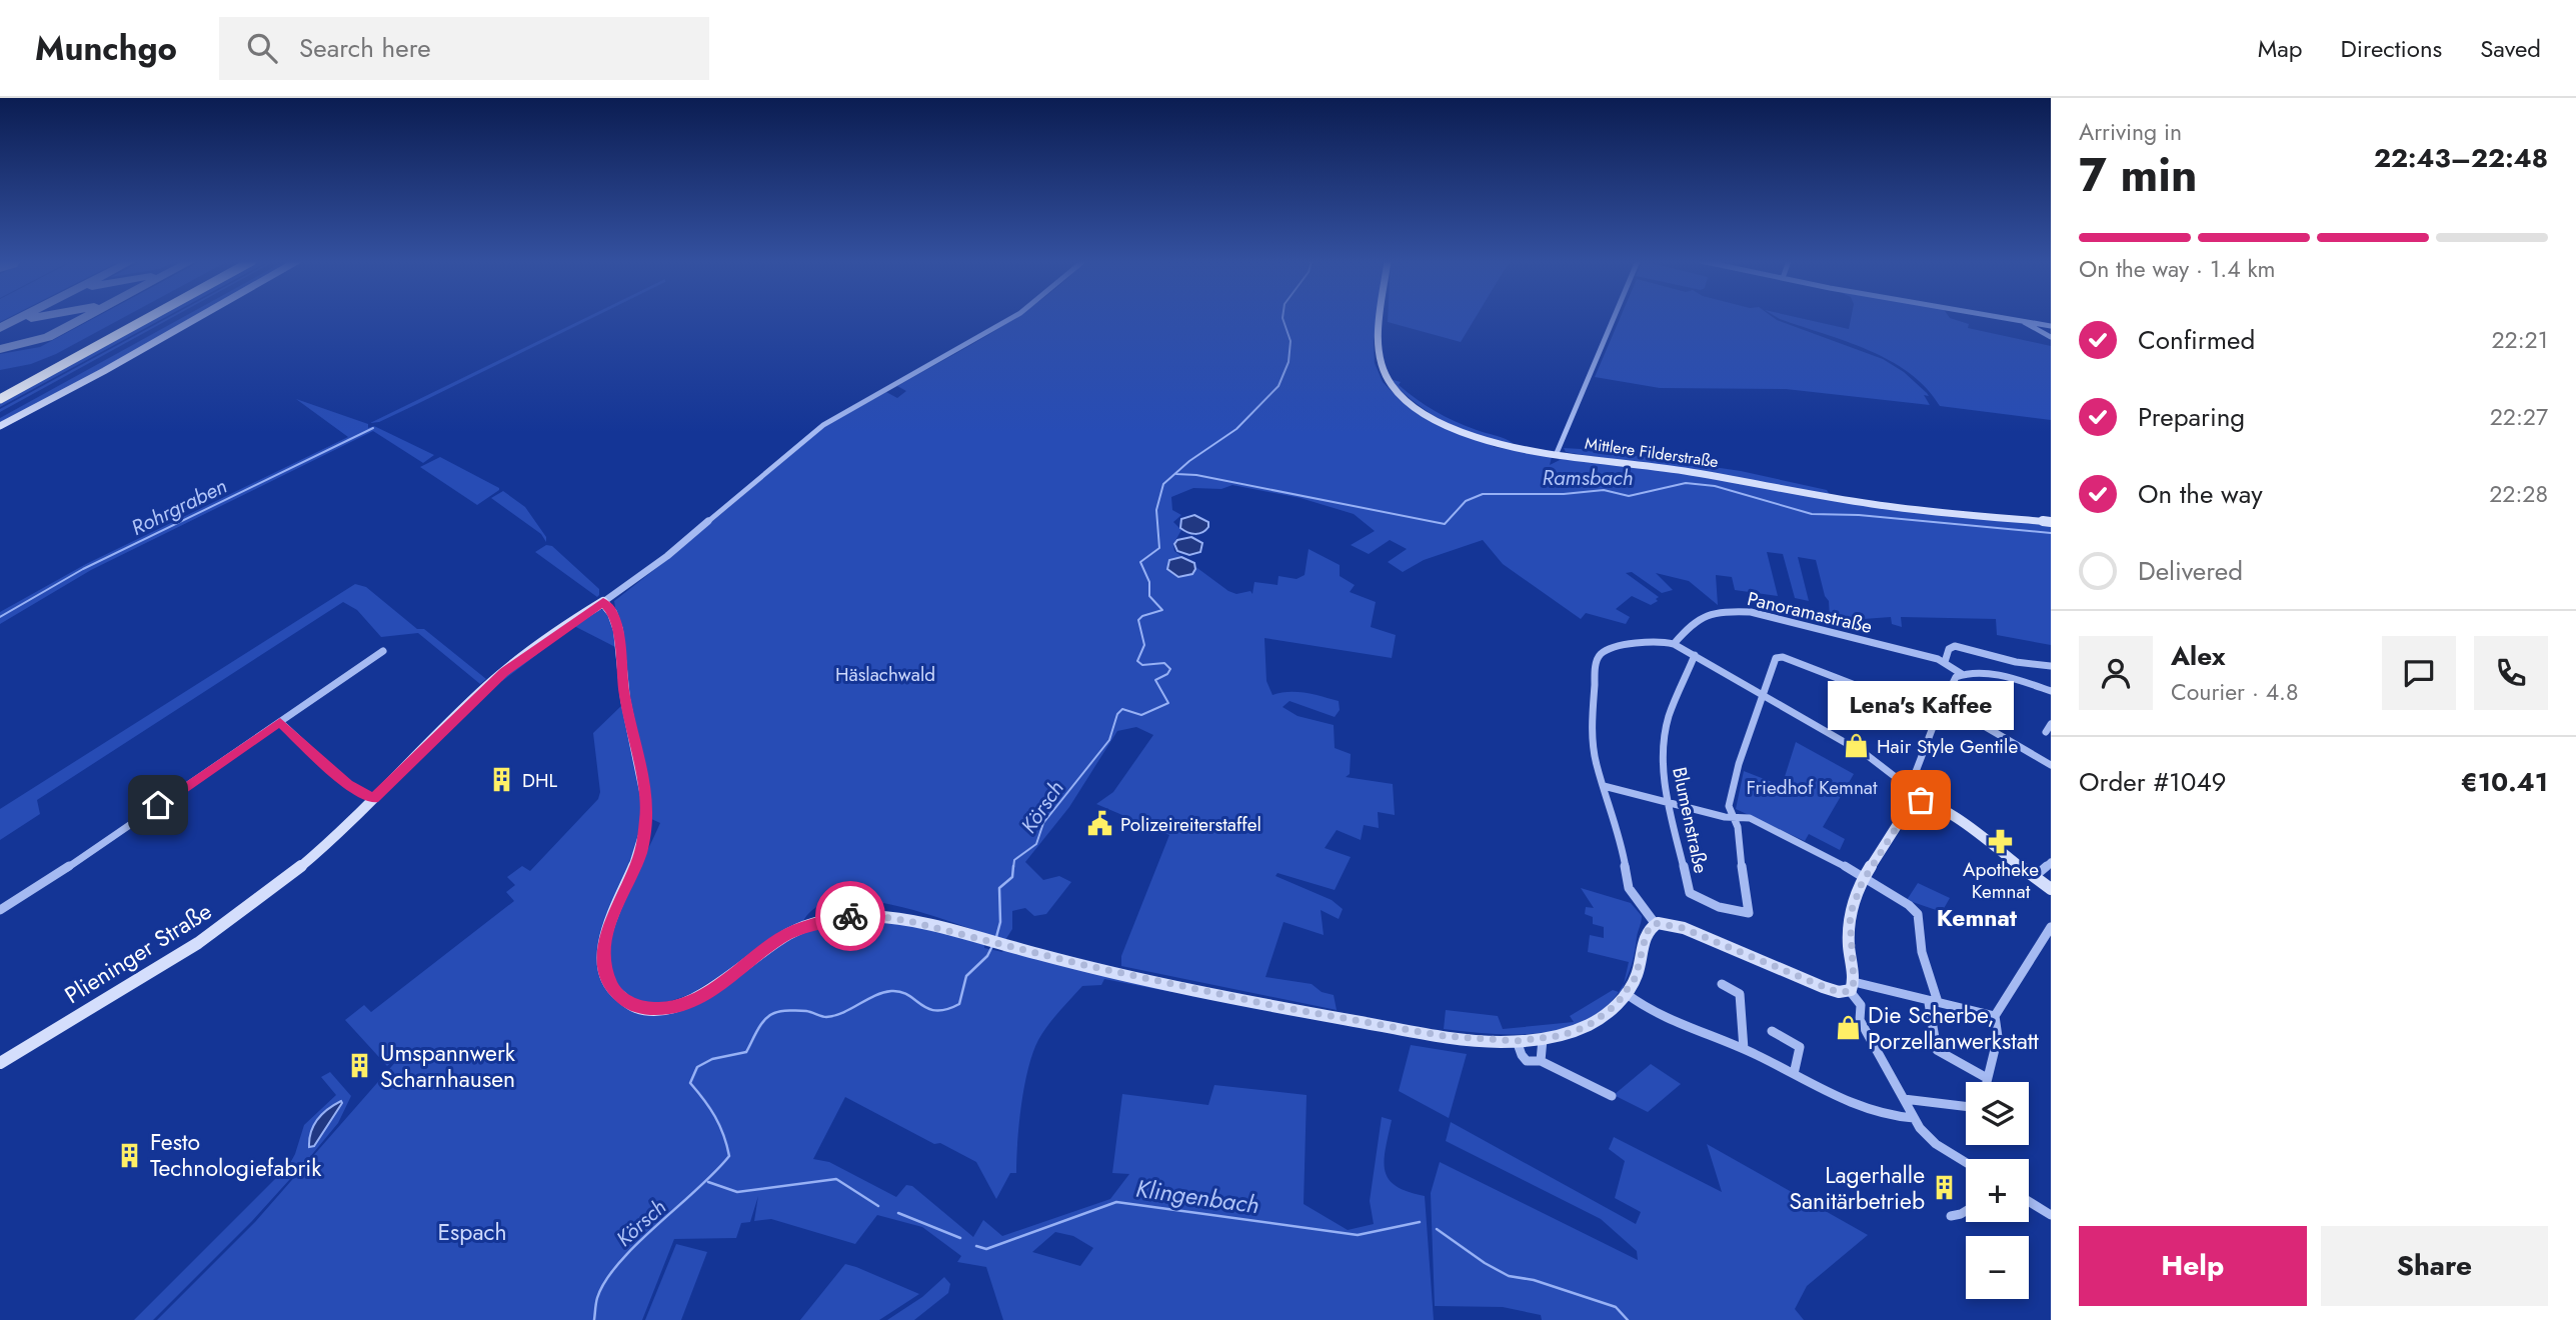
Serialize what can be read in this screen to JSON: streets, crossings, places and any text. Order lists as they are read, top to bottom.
{
  "streets": {
    "main road": ["Mittlere Filderstraße", "Plieninger Straße"],
    "street": ["Panoramastraße", "Blumenstraße"]
  },
  "districts": ["Kemnat"],
  "water": [
    "Ramsbach",
    "Rohrgraben",
    "Körsch",
    "Klingenbach"
  ],
  "parks": ["Häslachwald", "Friedhof Kemnat", "Espach"],
  "places": {
    "shop": ["Hair Style Gentile", "Die Scherbe, Porzellanwerkstatt"],
    "building": [
      "DHL",
      "Umspannwerk Scharnhausen",
      "Festo Technologiefabrik",
      "Lagerhalle Sanitärbetrieb"
    ],
    "other": ["Lena's Kaffee"],
    "public building": ["Polizeireiterstaffel"],
    "pharmacy": ["Apotheke Kemnat"]
  },
  "page": {
    "header": "Munchgo",
    "search": "Search here",
    "nav": ["Map", "Directions", "Saved"],
    "heading": ["7 min", "Arriving in", "22:43–22:48"],
    "panel": [
      "Alex",
      "Courier · 4.8",
      "Order #1049",
      "€10.41"
    ],
    "bar": "On the way · 1.4 km",
    "list": [
      ["Confirmed", "22:21"],
      ["Preparing", "22:27"],
      ["On the way", "22:28"],
      "Delivered"
    ],
    "bubble": "Lena's Kaffee",
    "map_buttons": ["+", "−"],
    "buttons": ["Help", "Share"]
  }
}
